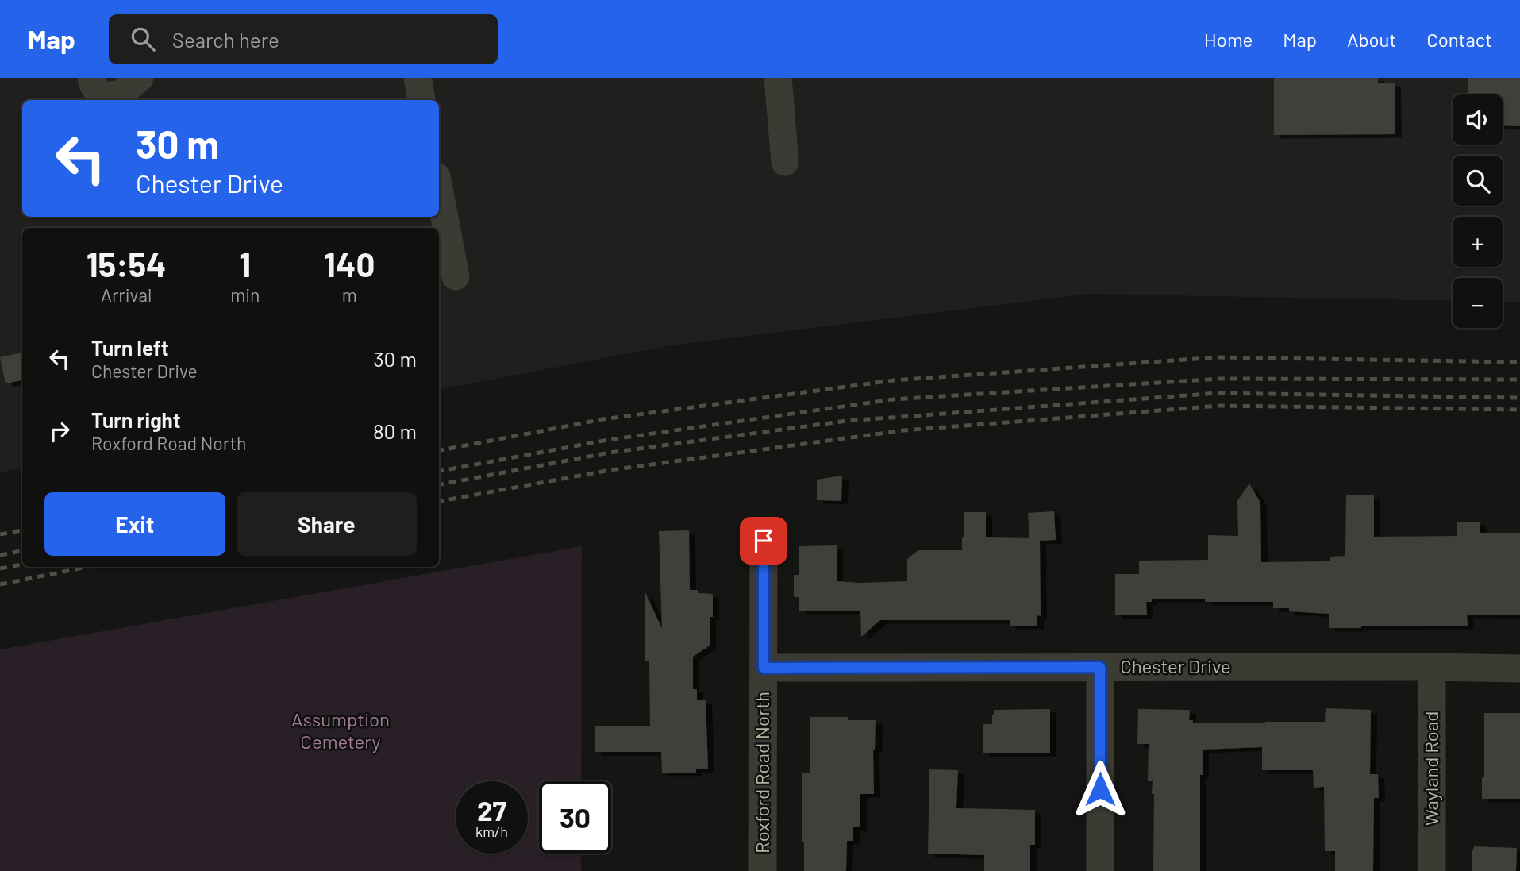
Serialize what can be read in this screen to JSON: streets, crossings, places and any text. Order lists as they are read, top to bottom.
{
  "streets": {
    "street": ["Chester Drive", "Wayland Road", "Roxford Road North"]
  },
  "crossings": [
    ["Chester Drive", "Wayland Road"],
    ["Chester Drive", "Roxford Road North"]
  ],
  "parks": ["Assumption Cemetery"],
  "page": {
    "header": "Map",
    "search": "Search here",
    "nav": [
      "Home",
      "Map",
      "About",
      "Contact"
    ],
    "map_buttons": ["+", "−"],
    "turn": ["30 m", "Chester Drive"],
    "eta": [
      "15:54",
      "Arrival",
      "1",
      "min",
      "140",
      "m"
    ],
    "list": [
      {
        "name": "Turn left",
        "note": "Chester Drive",
        "value": "30 m"
      },
      {
        "name": "Turn right",
        "note": "Roxford Road North",
        "value": "80 m"
      }
    ],
    "buttons": ["Exit", "Share"],
    "speed": "27 km/h",
    "limit": "30"
  }
}
